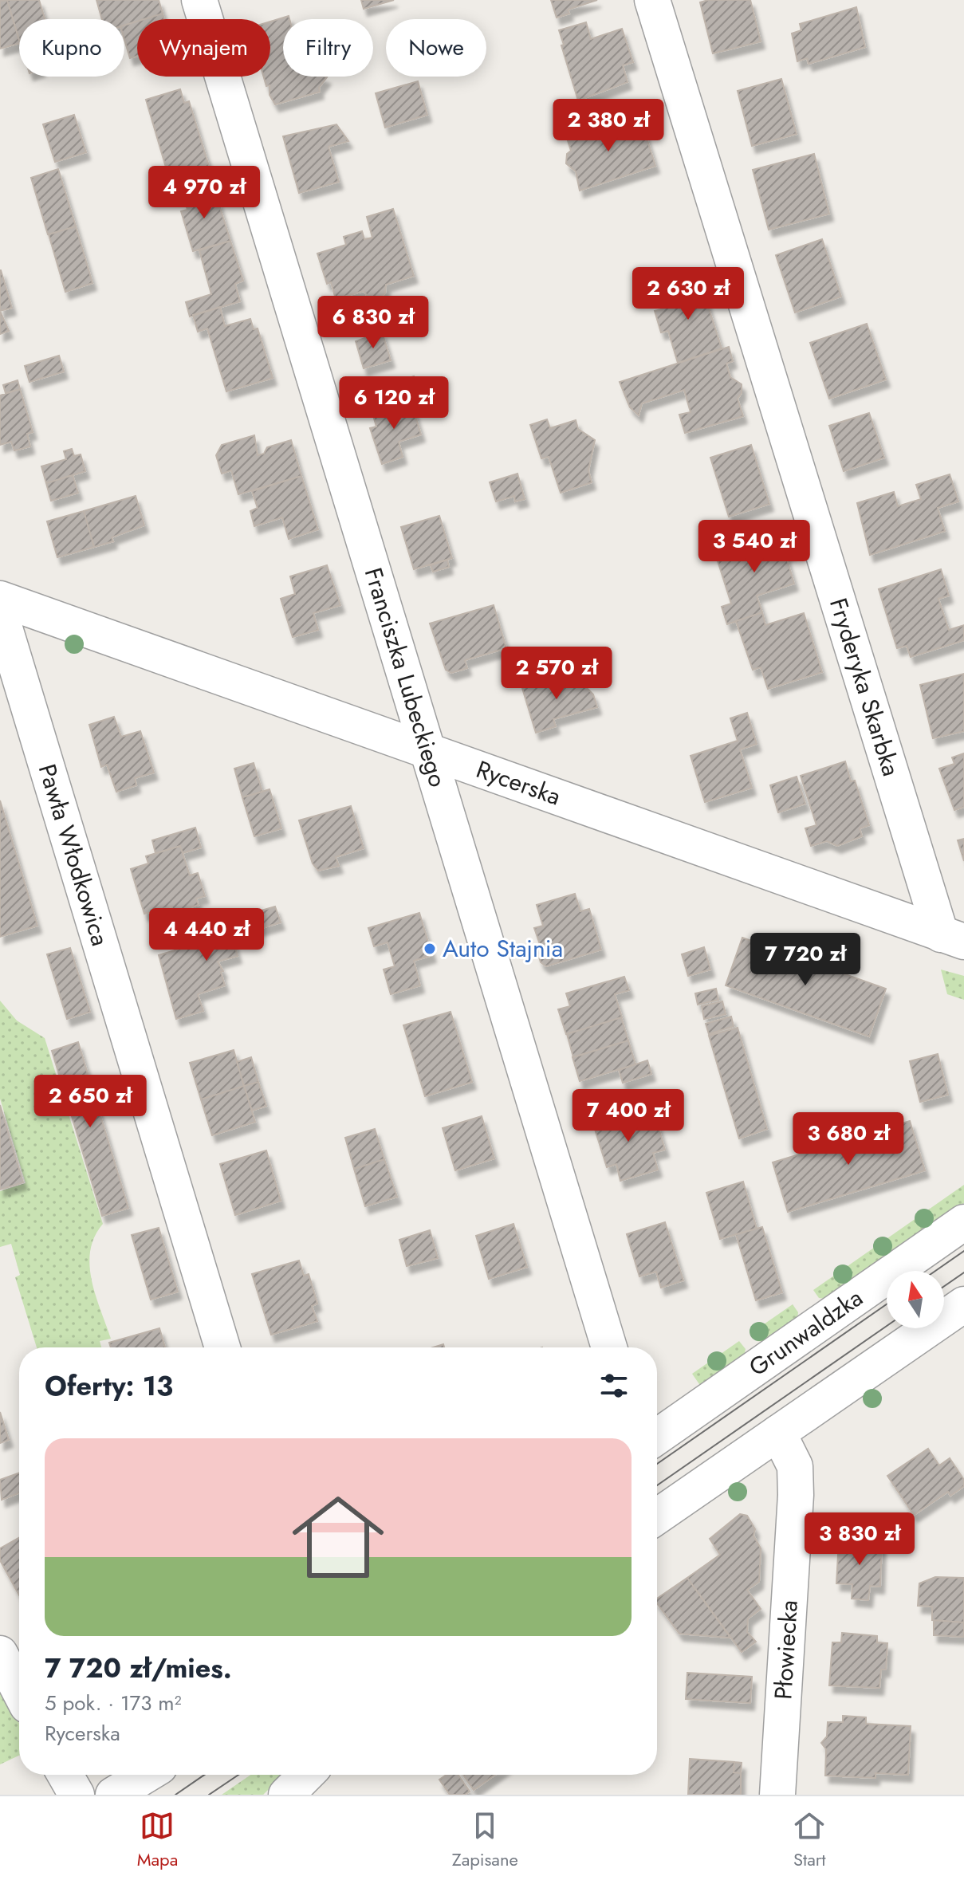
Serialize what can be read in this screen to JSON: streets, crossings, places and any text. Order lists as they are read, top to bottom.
{
  "streets": {
    "street": [
      "Franciszka Lubeckiego",
      "Fryderyka Skarbka",
      "Rycerska",
      "Pawła Włodkowica",
      "Grunwaldzka",
      "Płowiecka"
    ]
  },
  "crossings": [
    ["Franciszka Lubeckiego", "Rycerska"],
    ["Fryderyka Skarbka", "Rycerska"]
  ],
  "places": ["Auto Stajnia"],
  "north": "top",
  "page": {
    "chip": [
      "Kupno",
      "Wynajem",
      "Filtry",
      "Nowe"
    ],
    "price": [
      "2 380 zł",
      "4 970 zł",
      "2 630 zł",
      "6 830 zł",
      "6 120 zł",
      "3 540 zł",
      "2 570 zł",
      "4 440 zł",
      "7 720 zł",
      "2 650 zł",
      "7 400 zł",
      "3 680 zł",
      "3 830 zł"
    ],
    "heading": "Oferty: 13",
    "list": [
      {
        "name": "7 720 zł/mies.",
        "note": "5 pok. · 173 m² · Rycerska"
      }
    ],
    "tabs": ["Mapa", "Zapisane", "Start"]
  }
}
